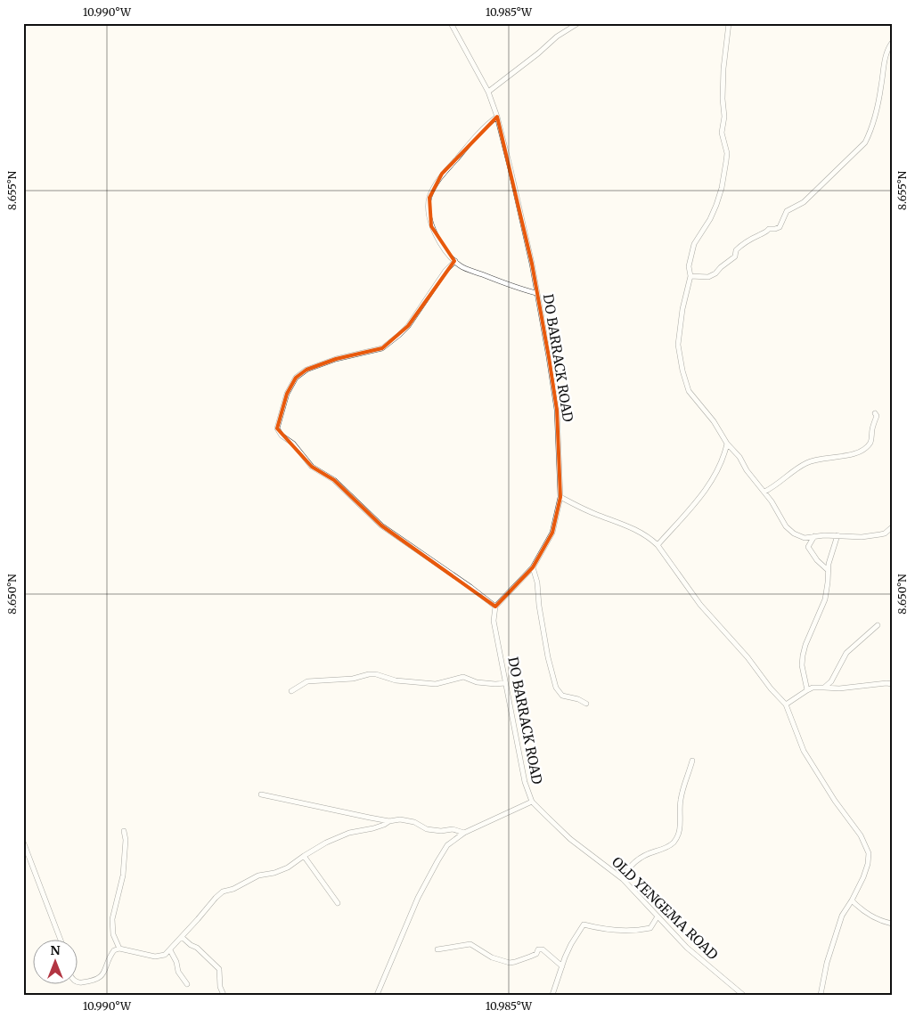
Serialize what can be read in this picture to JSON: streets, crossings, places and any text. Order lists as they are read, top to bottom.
{
  "streets": {
    "street": ["DO BARRACK ROAD", "OLD YENGEMA ROAD"]
  },
  "crossings": [
    ["DO BARRACK ROAD", "OLD YENGEMA ROAD"]
  ],
  "north": "top",
  "coordinates": [
    "10.990°W",
    "10.985°W",
    "8.655°N",
    "8.650°N"
  ]
}
